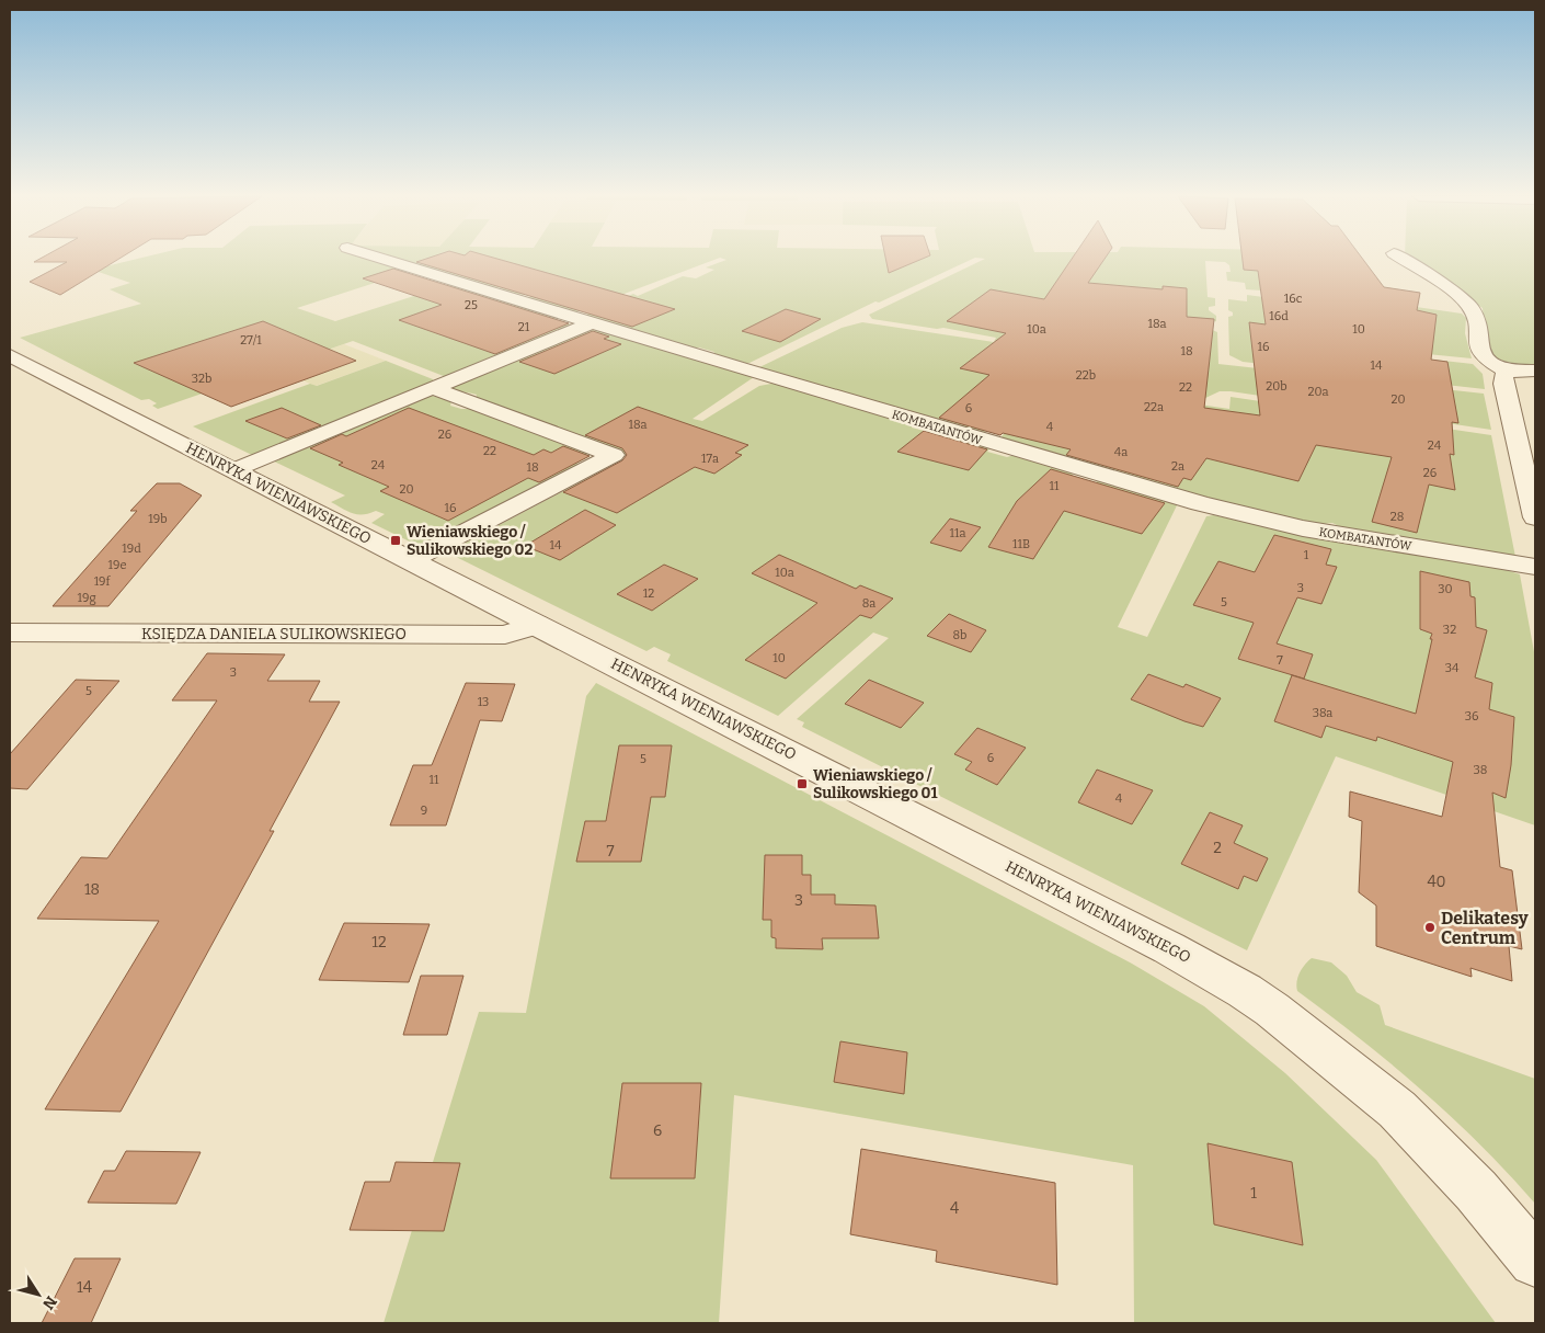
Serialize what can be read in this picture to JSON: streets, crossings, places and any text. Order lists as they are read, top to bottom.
{
  "streets": {
    "street": ["KOMBATANTÓW", "HENRYKA WIENIAWSKIEGO", "KSIĘDZA DANIELA SULIKOWSKIEGO"]
  },
  "crossings": [
    ["HENRYKA WIENIAWSKIEGO", "KSIĘDZA DANIELA SULIKOWSKIEGO"]
  ],
  "places": {
    "transit": ["Wieniawskiego / Sulikowskiego 02", "Wieniawskiego / Sulikowskiego 01"],
    "other": ["Delikatesy Centrum"]
  },
  "house_numbers": [
    "16c",
    "25",
    "16d",
    "18a",
    "21",
    "10a",
    "10",
    "27/1",
    "16",
    "18",
    "14",
    "22b",
    "32b",
    "20b",
    "22",
    "20a",
    "20",
    "22a",
    "6",
    "18a",
    "4",
    "26",
    "24",
    "22",
    "4a",
    "17a",
    "24",
    "2a",
    "18",
    "26",
    "11",
    "20",
    "16",
    "28",
    "19b",
    "11a",
    "11B",
    "14",
    "19d",
    "1",
    "19e",
    "10a",
    "19f",
    "3",
    "30",
    "12",
    "19g",
    "5",
    "8a",
    "32",
    "8b",
    "10",
    "7",
    "34",
    "3",
    "5",
    "13",
    "38a",
    "36",
    "6",
    "5",
    "38",
    "11",
    "4",
    "9",
    "2",
    "7",
    "40",
    "18",
    "3",
    "12",
    "6",
    "1",
    "4",
    "14"
  ],
  "north": "bottom right"
}
